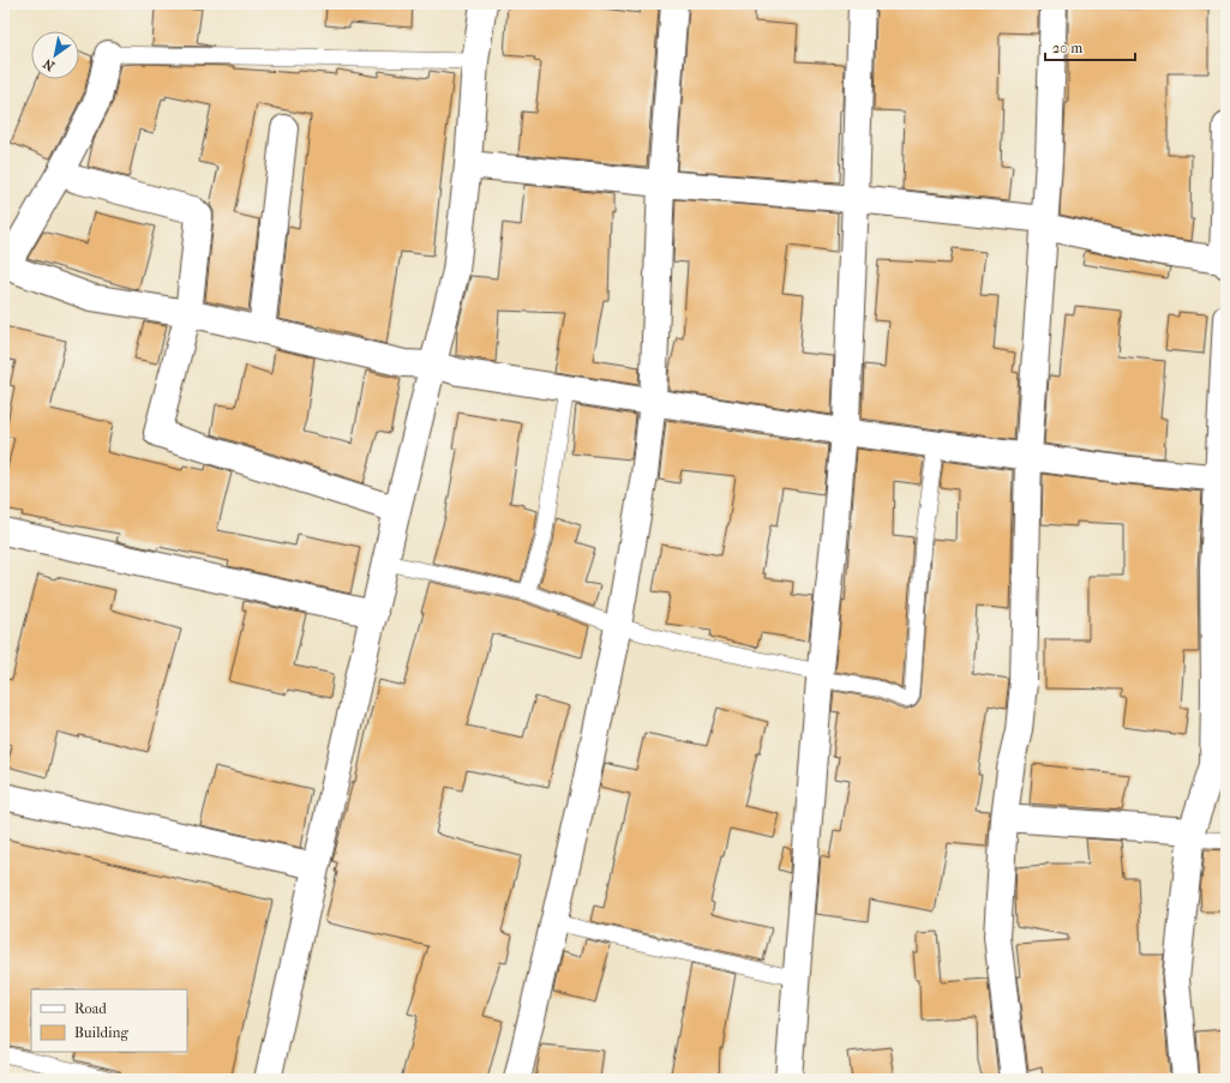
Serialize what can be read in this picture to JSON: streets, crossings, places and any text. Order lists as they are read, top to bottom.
{
  "legend": ["Road", "Building"],
  "scale_bar": "20 m",
  "north": "bottom left"
}
